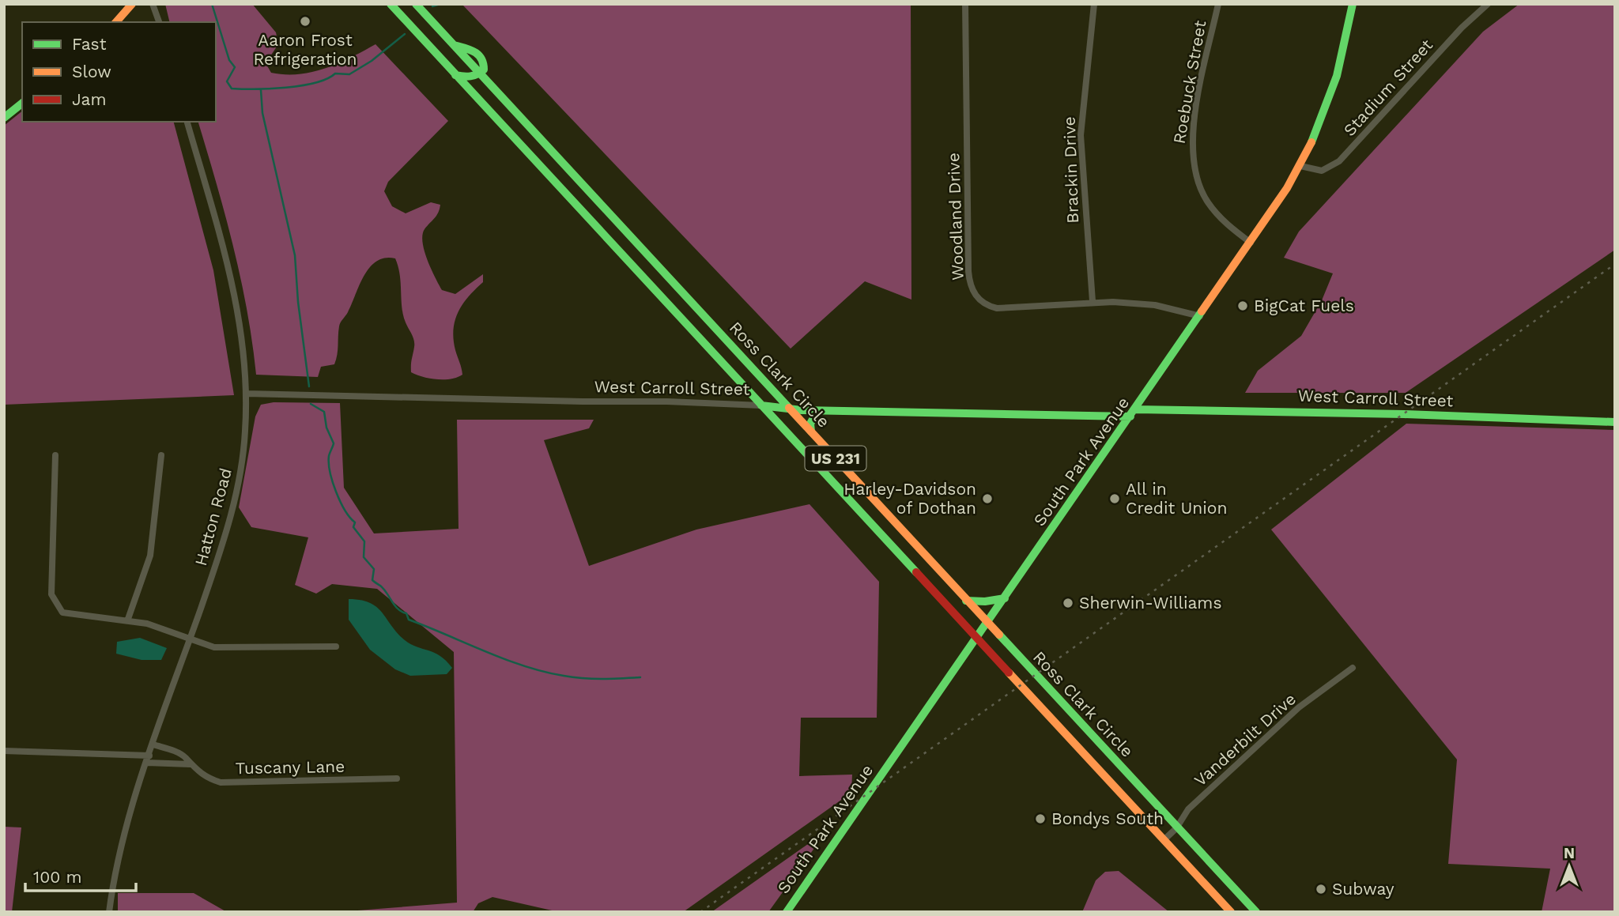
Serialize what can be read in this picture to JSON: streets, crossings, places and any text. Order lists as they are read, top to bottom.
{
  "streets": {
    "main road": [
      "Ross Clark Circle",
      "West Carroll Street",
      "US 231",
      "South Park Avenue"
    ],
    "street": [
      "Roebuck Street",
      "Stadium Street",
      "Brackin Drive",
      "Woodland Drive",
      "Hatton Road",
      "Vanderbilt Drive",
      "Tuscany Lane"
    ]
  },
  "crossings": [
    ["Roebuck Street", "South Park Avenue"],
    ["Stadium Street", "South Park Avenue"],
    ["Brackin Drive", "Woodland Drive"],
    ["Woodland Drive", "South Park Avenue"],
    ["Ross Clark Circle", "West Carroll Street"],
    ["Ross Clark Circle", "South Park Avenue"],
    ["Ross Clark Circle", "Vanderbilt Drive"],
    ["West Carroll Street", "South Park Avenue"],
    ["West Carroll Street", "Hatton Road"],
    ["Hatton Road", "Tuscany Lane"]
  ],
  "places": [
    "Aaron Frost Refrigeration",
    "BigCat Fuels",
    "Harley-Davidson of Dothan",
    "All in Credit Union",
    "Sherwin-Williams",
    "Bondys South",
    "Subway"
  ],
  "legend": ["Fast", "Slow", "Jam"],
  "scale_bar": "100 m",
  "north": "top"
}
